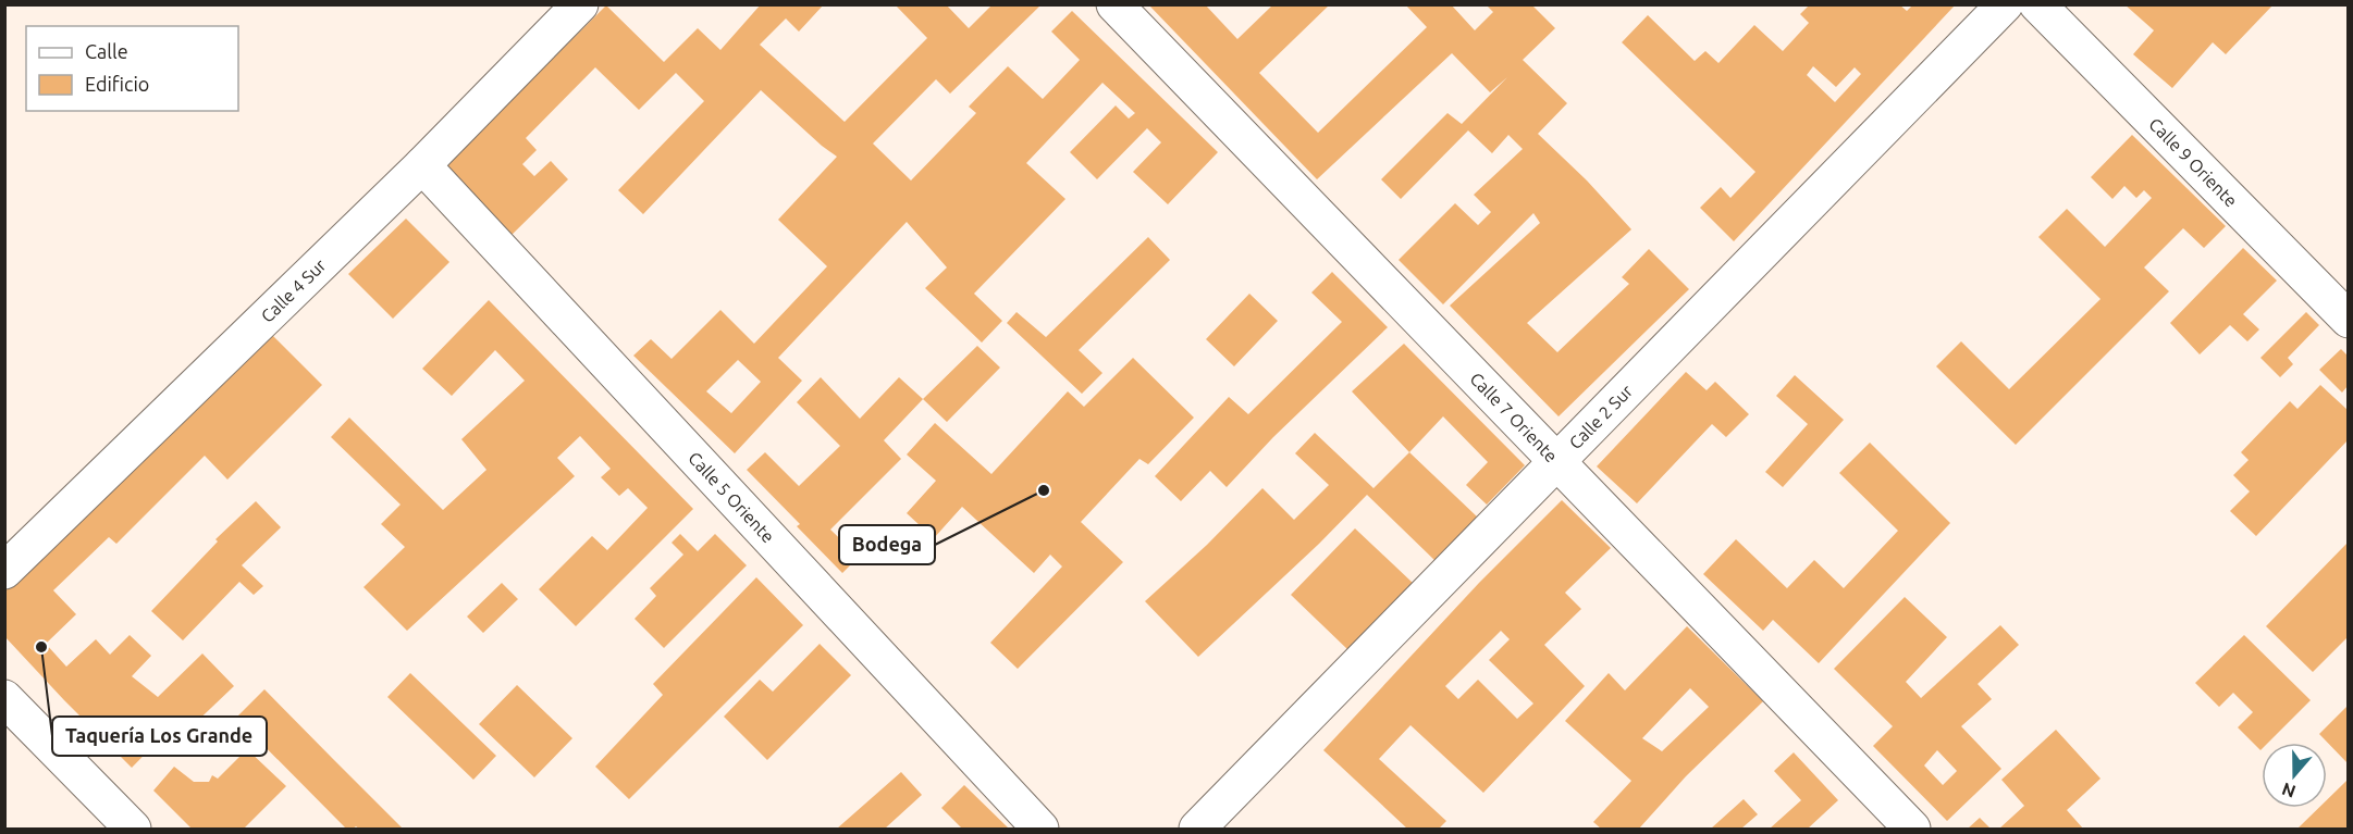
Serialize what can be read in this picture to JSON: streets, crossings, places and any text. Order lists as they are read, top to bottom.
{
  "streets": {
    "street": [
      "Calle 9 Oriente",
      "Calle 4 Sur",
      "Calle 2 Sur",
      "Calle 7 Oriente",
      "Calle 5 Oriente"
    ]
  },
  "crossings": [
    ["Calle 4 Sur", "Calle 5 Oriente"],
    ["Calle 2 Sur", "Calle 7 Oriente"]
  ],
  "places": ["Bodega", "Taquería Los Grande"],
  "legend": ["Calle", "Edificio"],
  "north": "bottom"
}
